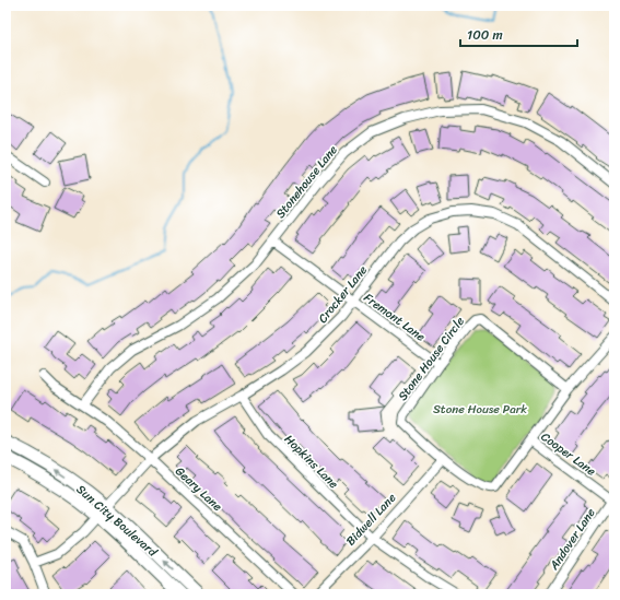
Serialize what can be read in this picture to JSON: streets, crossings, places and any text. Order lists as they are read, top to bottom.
{
  "streets": {
    "street": [
      "Stonehouse Lane",
      "Crocker Lane",
      "Fremont Lane",
      "Stone House Circle",
      "Cooper Lane",
      "Hopkins Lane",
      "Geary Lane",
      "Bidwell Lane",
      "Sun City Boulevard",
      "Andover Lane"
    ]
  },
  "crossings": [
    ["Stonehouse Lane", "Fremont Lane"],
    ["Stonehouse Lane", "Geary Lane"],
    ["Crocker Lane", "Fremont Lane"],
    ["Crocker Lane", "Hopkins Lane"],
    ["Crocker Lane", "Geary Lane"],
    ["Crocker Lane", "Sun City Boulevard"],
    ["Fremont Lane", "Stone House Circle"],
    ["Stone House Circle", "Cooper Lane"],
    ["Stone House Circle", "Bidwell Lane"],
    ["Cooper Lane", "Andover Lane"],
    ["Hopkins Lane", "Bidwell Lane"]
  ],
  "parks": ["Stone House Park"],
  "scale_bar": "100 m"
}
